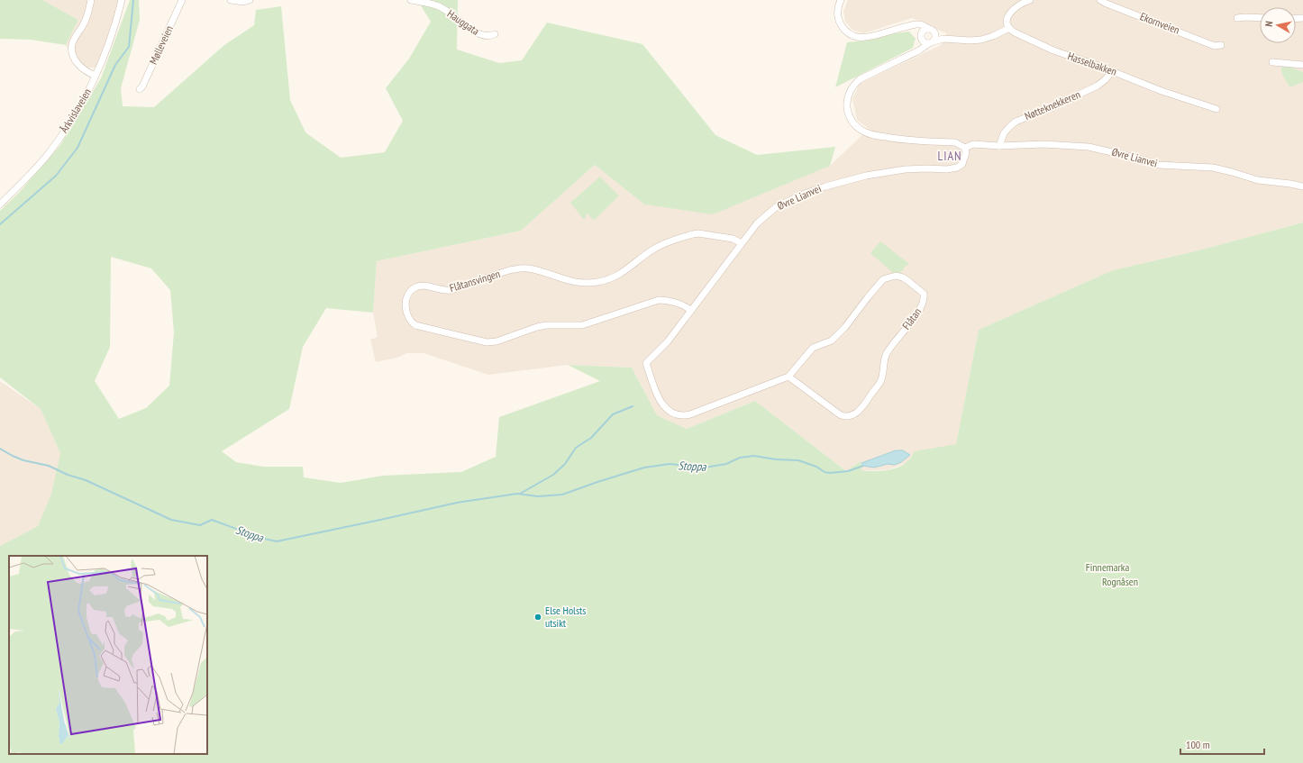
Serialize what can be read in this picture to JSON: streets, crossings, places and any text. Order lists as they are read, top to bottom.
{
  "streets": {
    "street": [
      "Hauggata",
      "Ekornveien",
      "Mølleveien",
      "Hasselbakken",
      "Nøtteknekkeren",
      "Årkvislaveien",
      "Øvre Lianvei",
      "Flåtansvingen",
      "Flåtan"
    ]
  },
  "crossings": [
    ["Hasselbakken", "Nøtteknekkeren"],
    ["Nøtteknekkeren", "Øvre Lianvei"],
    ["Øvre Lianvei", "Flåtansvingen"],
    ["Øvre Lianvei", "Flåtan"]
  ],
  "districts": ["LIAN"],
  "water": ["Stoppa"],
  "parks": ["Finnemarka", "Rognåsen"],
  "places": ["Else Holsts utsikt"],
  "scale_bar": "100 m",
  "north": "left"
}
